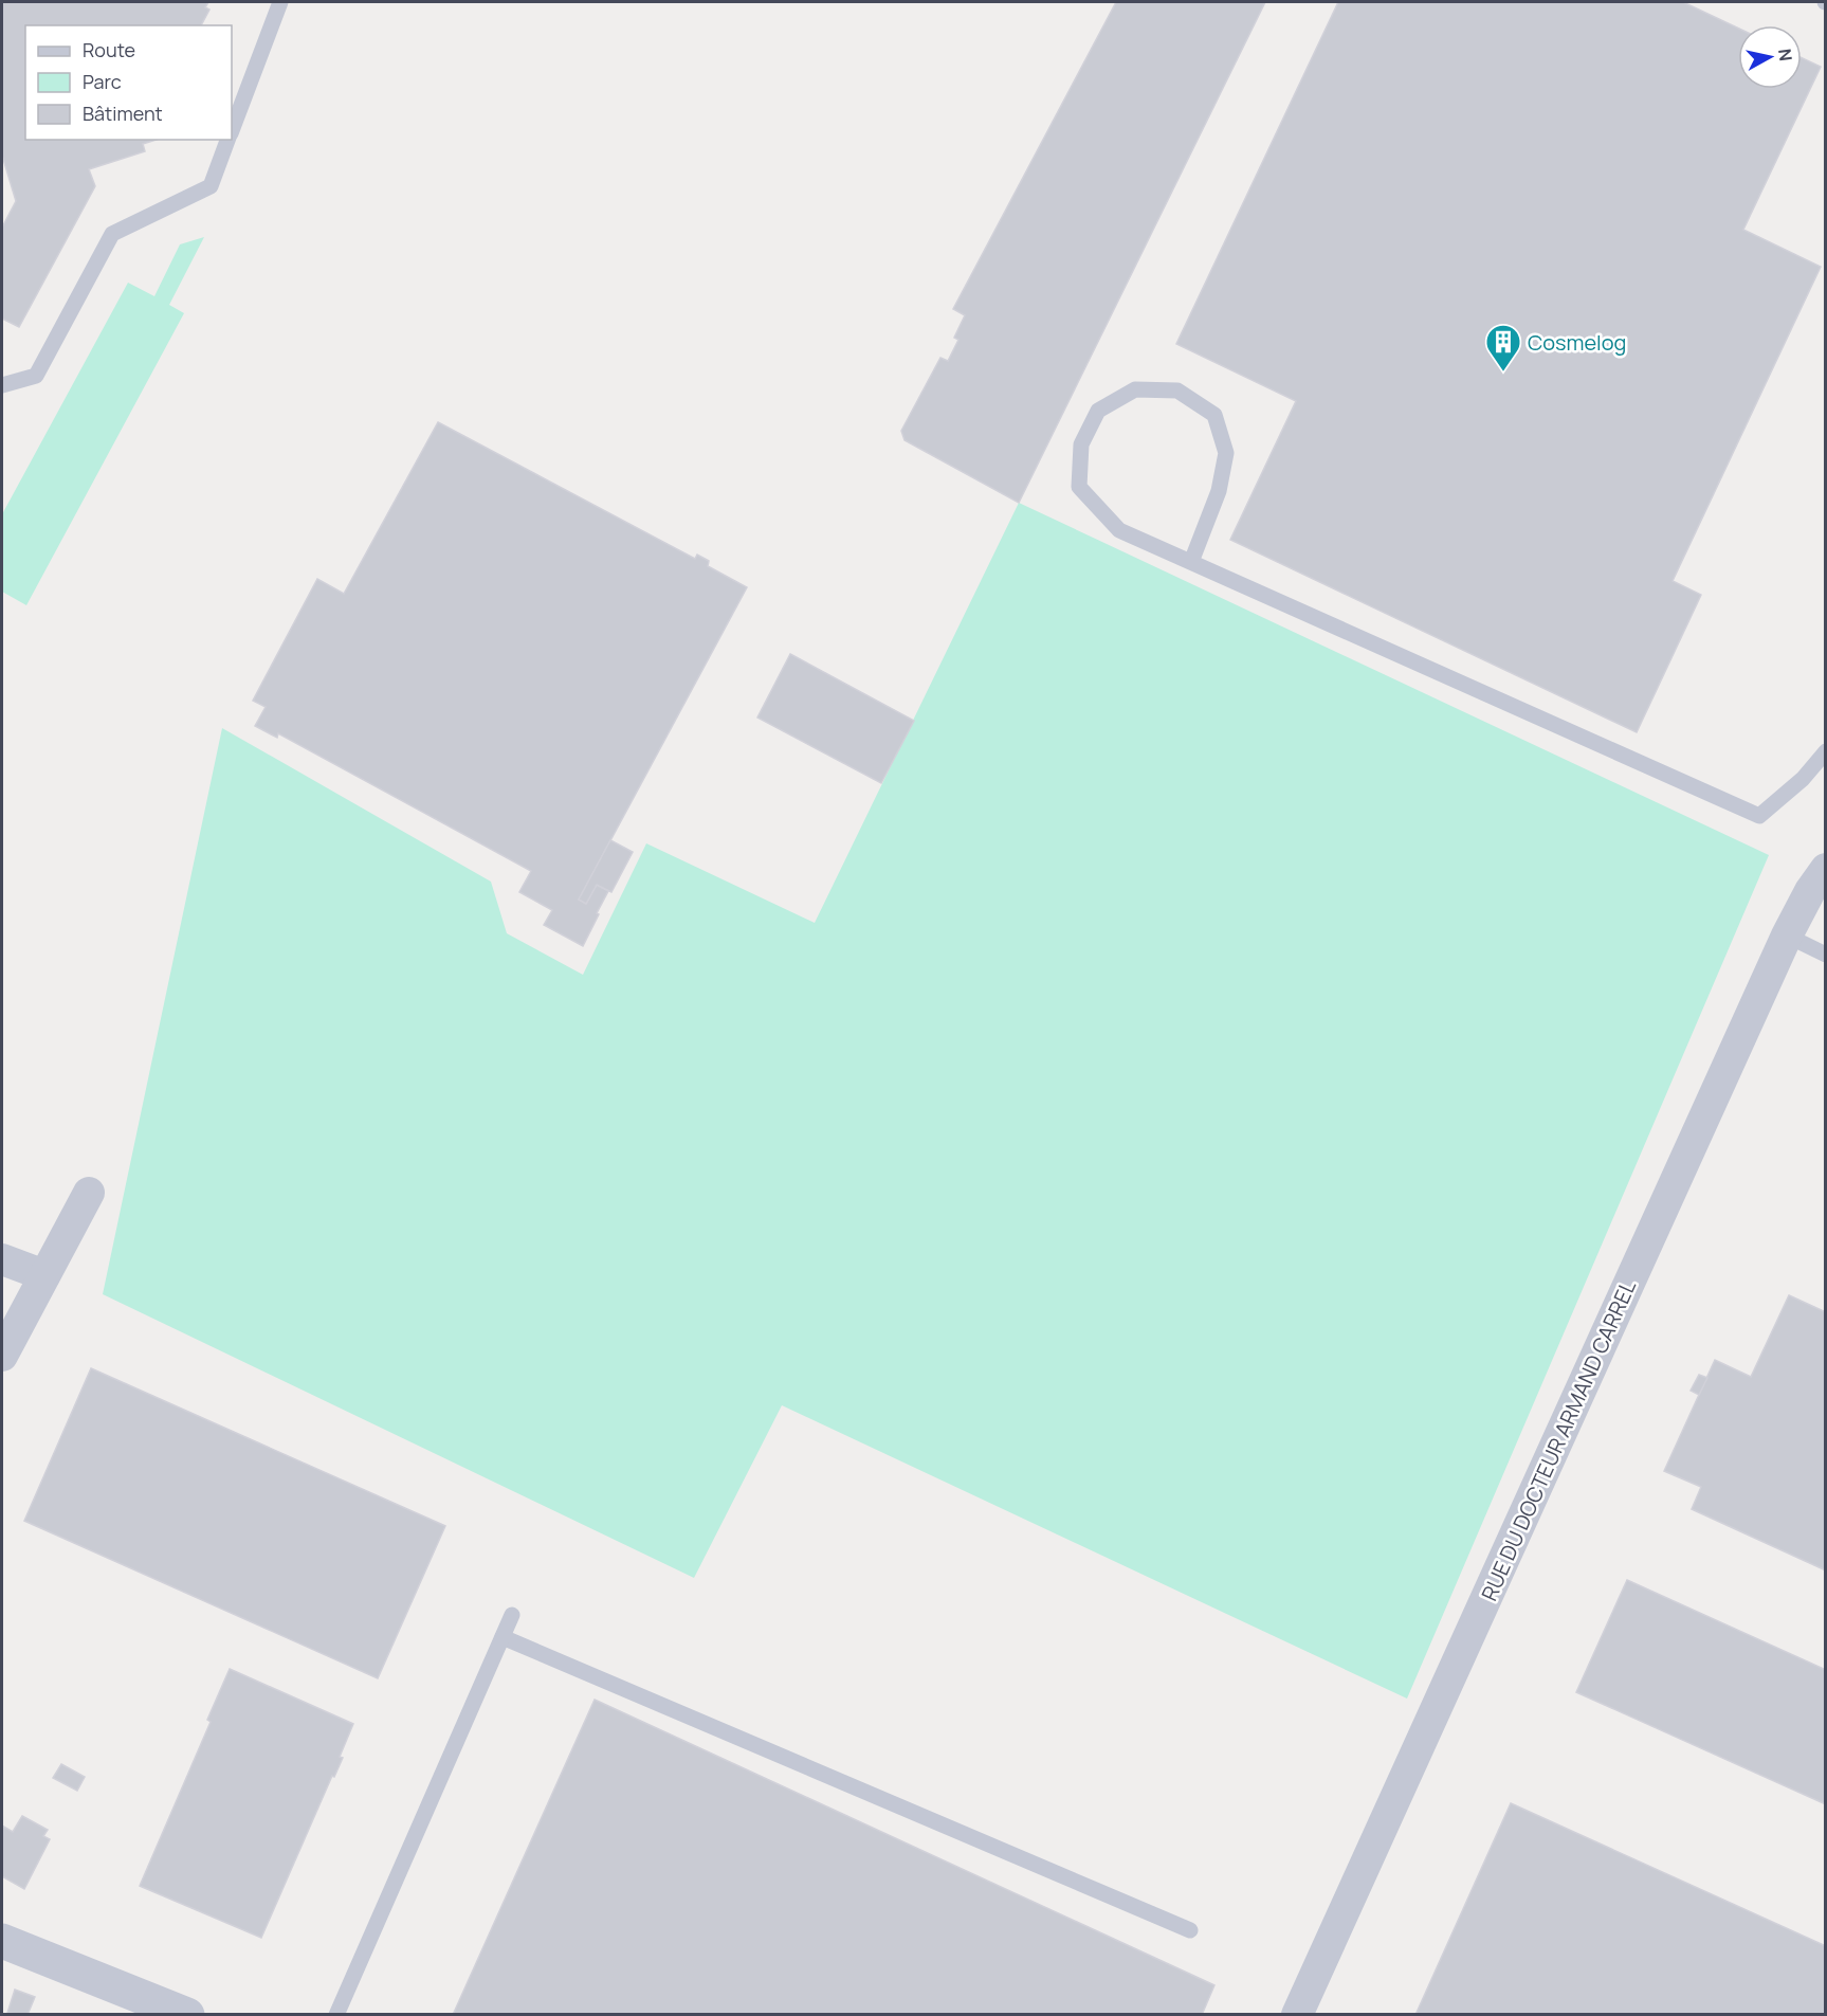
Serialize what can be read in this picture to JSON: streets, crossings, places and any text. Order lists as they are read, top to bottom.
{
  "streets": {
    "street": ["RUE DU DOCTEUR ARMAND CARREL"]
  },
  "places": {
    "building": ["Cosmelog"]
  },
  "legend": ["Route", "Parc", "Bâtiment"],
  "north": "right"
}
